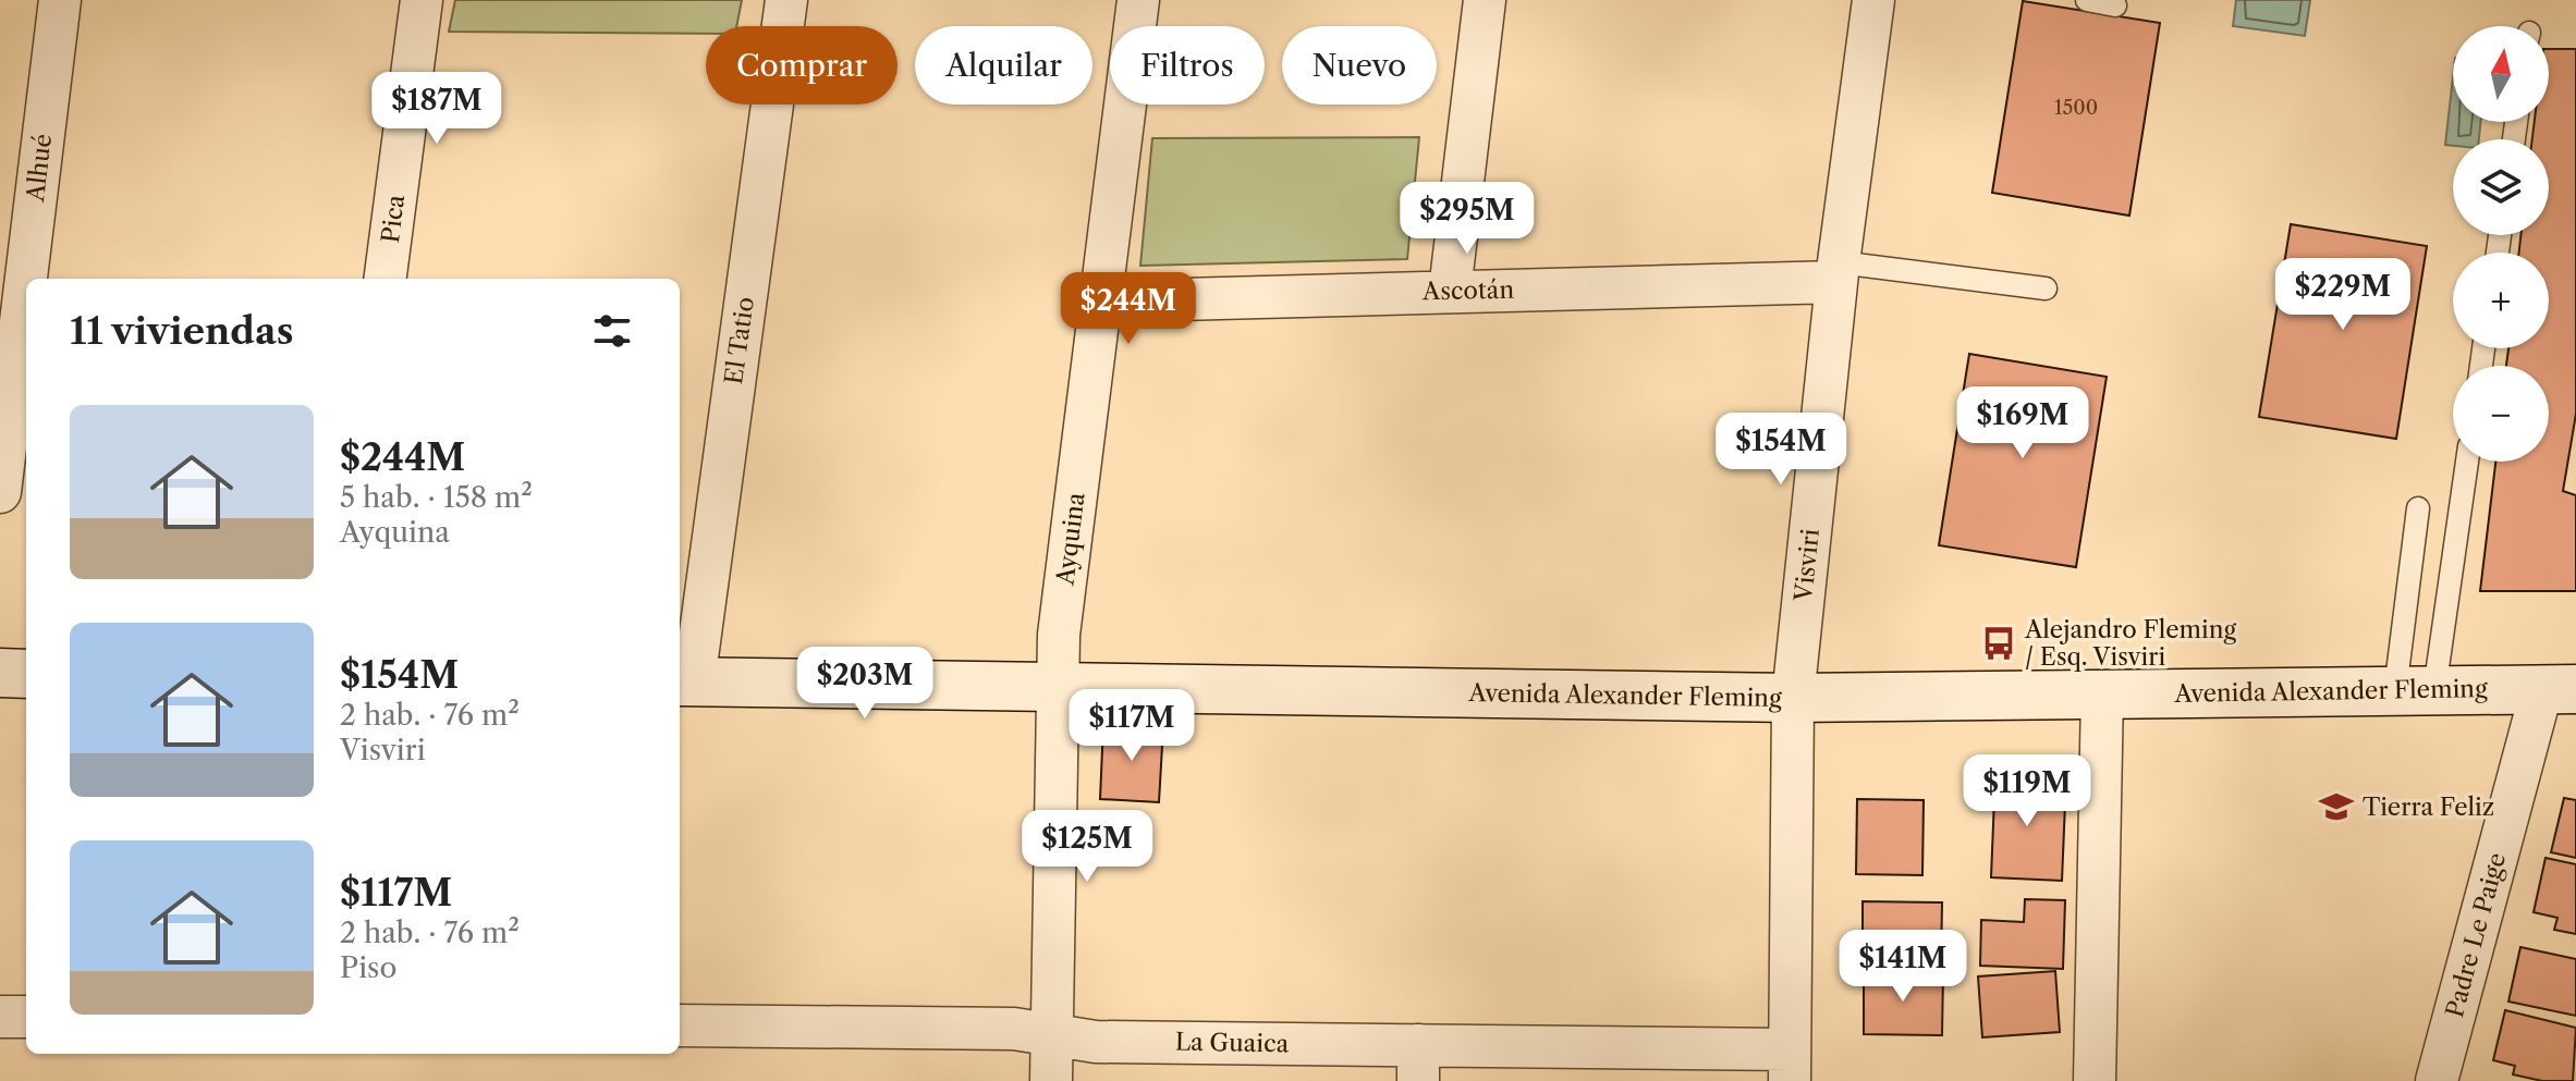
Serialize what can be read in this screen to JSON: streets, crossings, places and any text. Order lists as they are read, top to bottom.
{
  "streets": {
    "main road": ["Avenida Alexander Fleming"],
    "street": [
      "Alhué",
      "Pica",
      "Ascotán",
      "El Tatio",
      "Ayquina",
      "Visviri",
      "Padre Le Paige",
      "La Guaica"
    ]
  },
  "crossings": [
    ["Ascotán", "Ayquina"],
    ["Ascotán", "Visviri"],
    ["El Tatio", "Avenida Alexander Fleming"],
    ["Ayquina", "Avenida Alexander Fleming"],
    ["Ayquina", "La Guaica"],
    ["Visviri", "Avenida Alexander Fleming"],
    ["Visviri", "La Guaica"],
    ["Avenida Alexander Fleming", "Padre Le Paige"]
  ],
  "places": {
    "bus stop": ["Alejandro Fleming / Esq. Visviri"],
    "school or university": ["Tierra Feliz"]
  },
  "house_numbers": ["1500"],
  "north": "top",
  "page": {
    "map_buttons": ["+", "−"],
    "chip": [
      "Comprar",
      "Alquilar",
      "Filtros",
      "Nuevo"
    ],
    "price": [
      "$187M",
      "$295M",
      "$229M",
      "$244M",
      "$169M",
      "$154M",
      "$203M",
      "$117M",
      "$119M",
      "$125M",
      "$141M"
    ],
    "heading": "11 viviendas",
    "list": [
      {
        "name": "$244M",
        "note": "5 hab. · 158 m² · Ayquina"
      },
      {
        "name": "$154M",
        "note": "2 hab. · 76 m² · Visviri"
      },
      {
        "name": "$117M",
        "note": "2 hab. · 76 m² · Piso"
      }
    ]
  }
}
